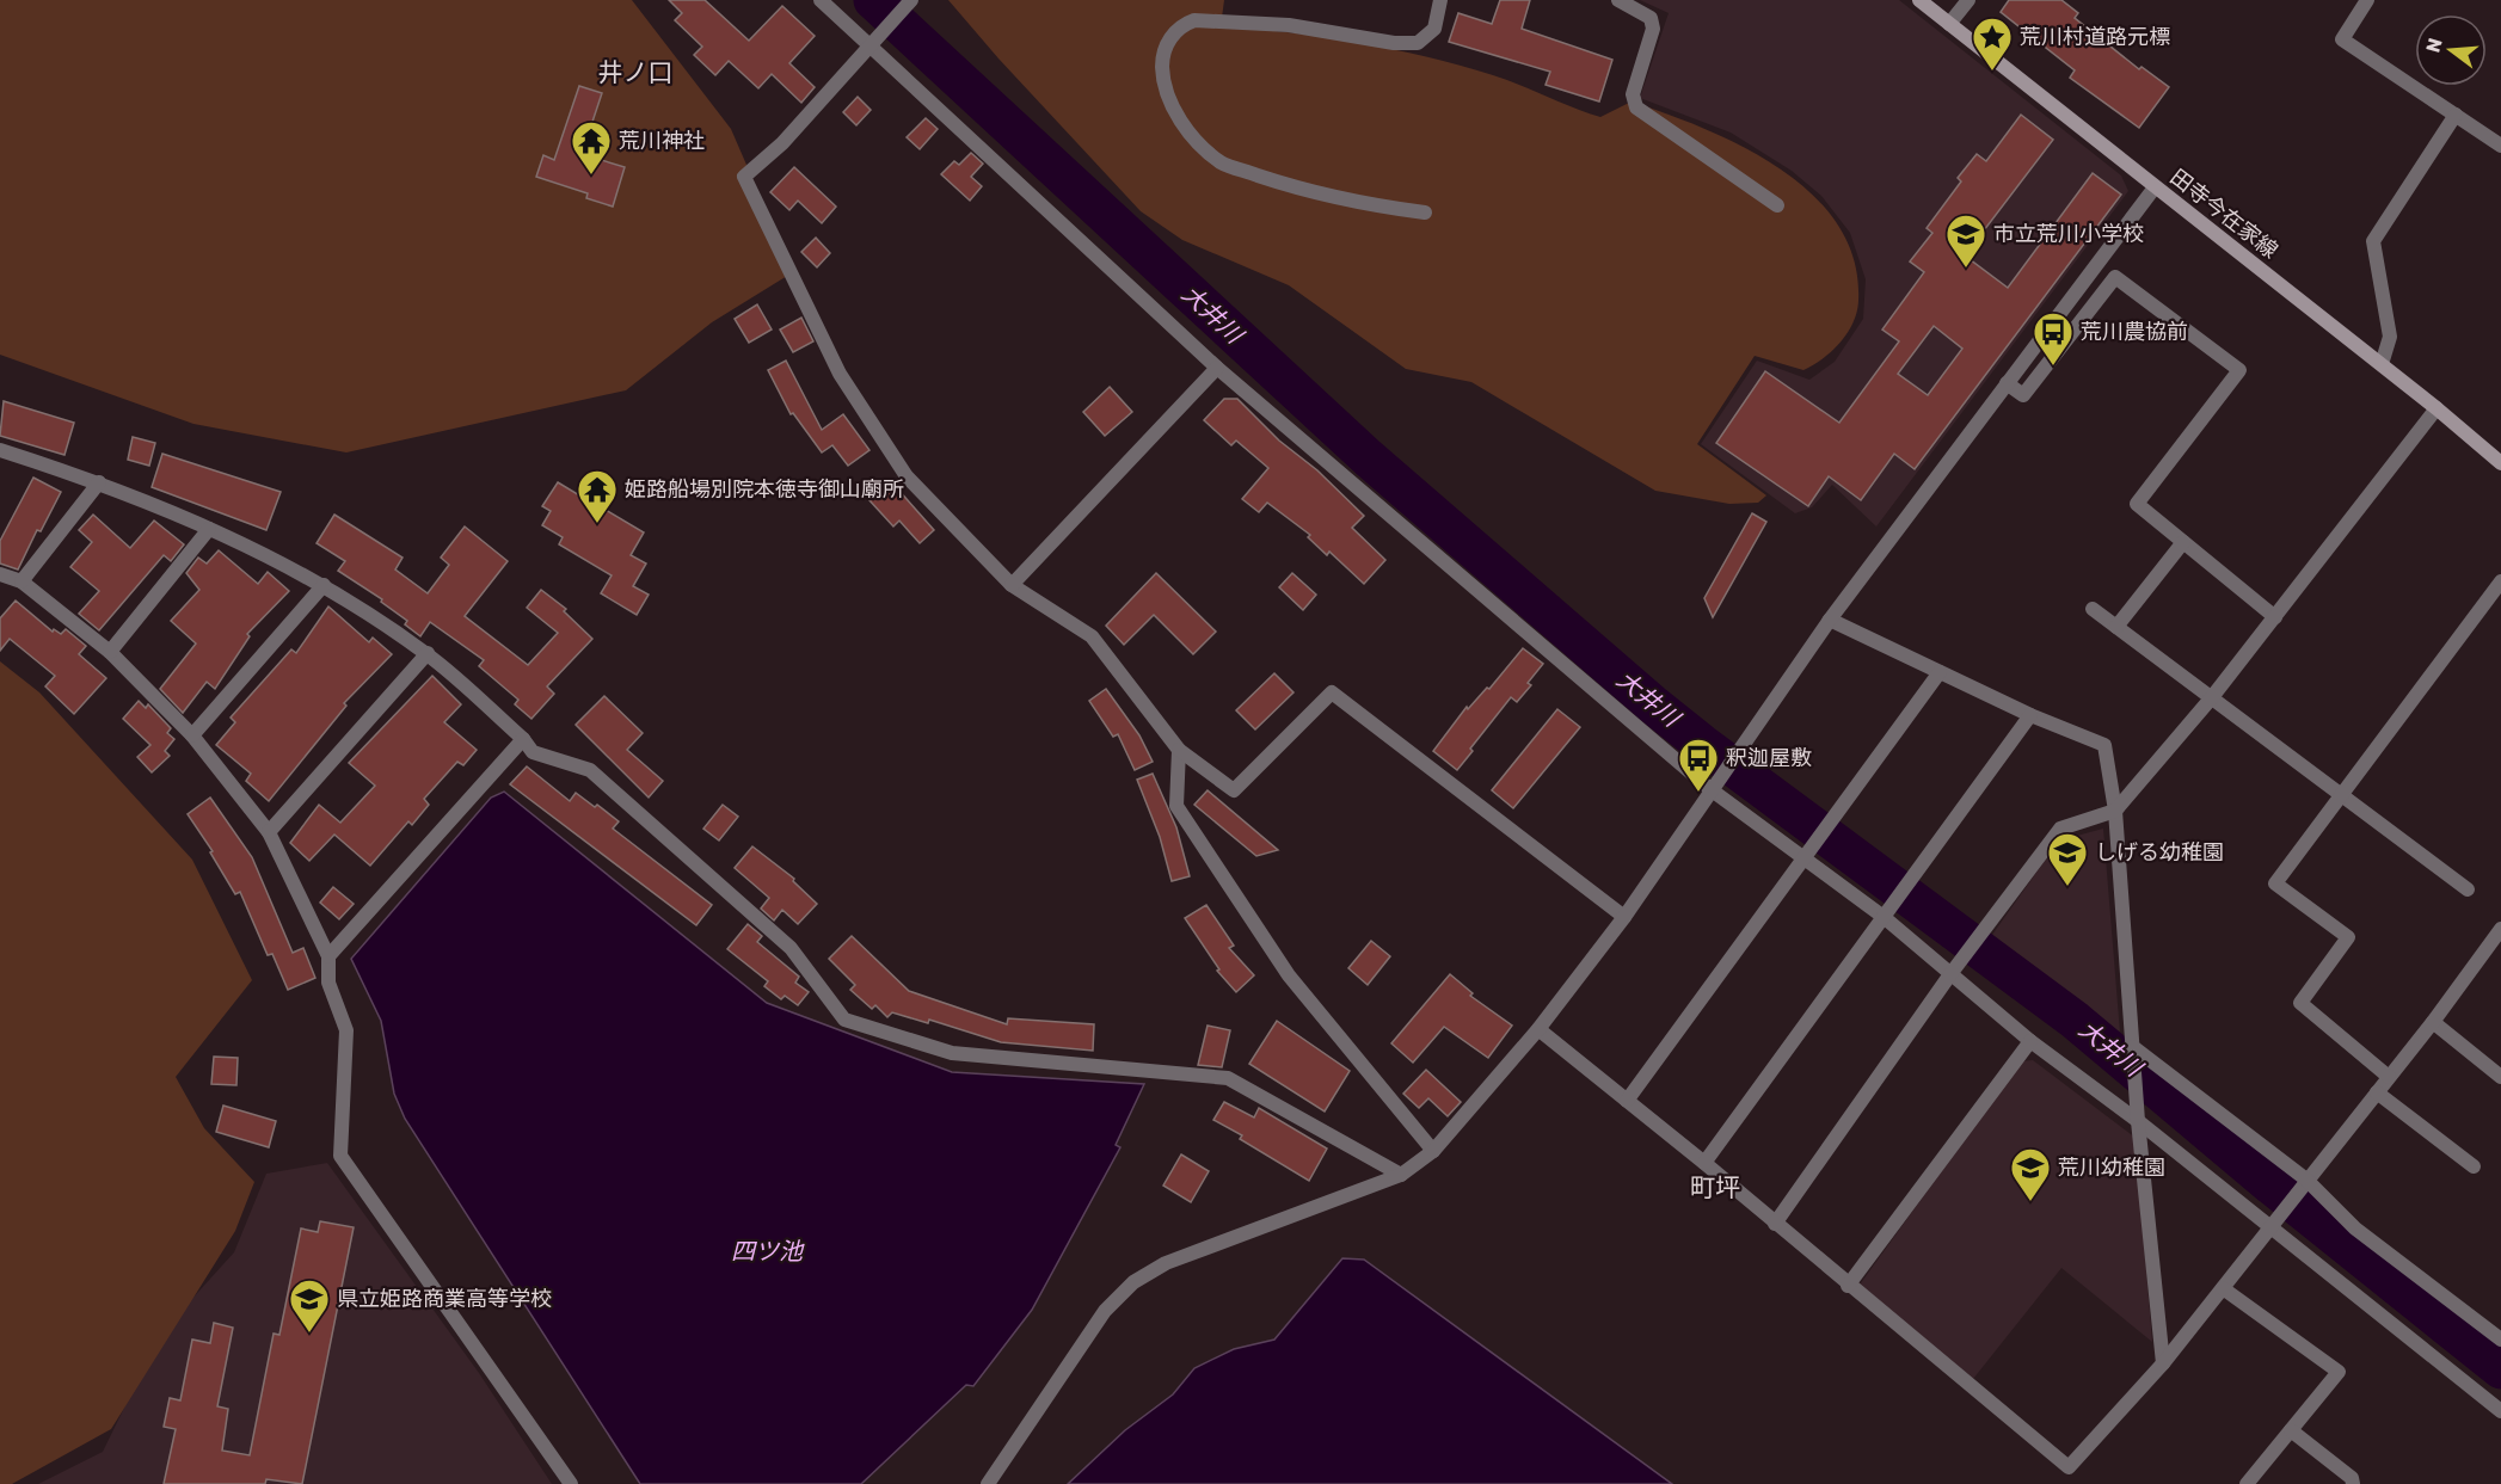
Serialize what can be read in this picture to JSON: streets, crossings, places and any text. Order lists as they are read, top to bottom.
{
  "streets": {
    "main road": ["田寺今在家線"]
  },
  "districts": ["井ノ口", "町坪"],
  "water": ["大井川", "四ツ池"],
  "places": {
    "place": ["荒川村道路元標"],
    "temple": ["荒川神社", "姫路船場別院本徳寺御山廟所"],
    "school or university": [
      "市立荒川小学校",
      "しげる幼稚園",
      "荒川幼稚園",
      "県立姫路商業高等学校"
    ],
    "bus stop": ["荒川農協前", "釈迦屋敷"]
  },
  "north": "left"
}
